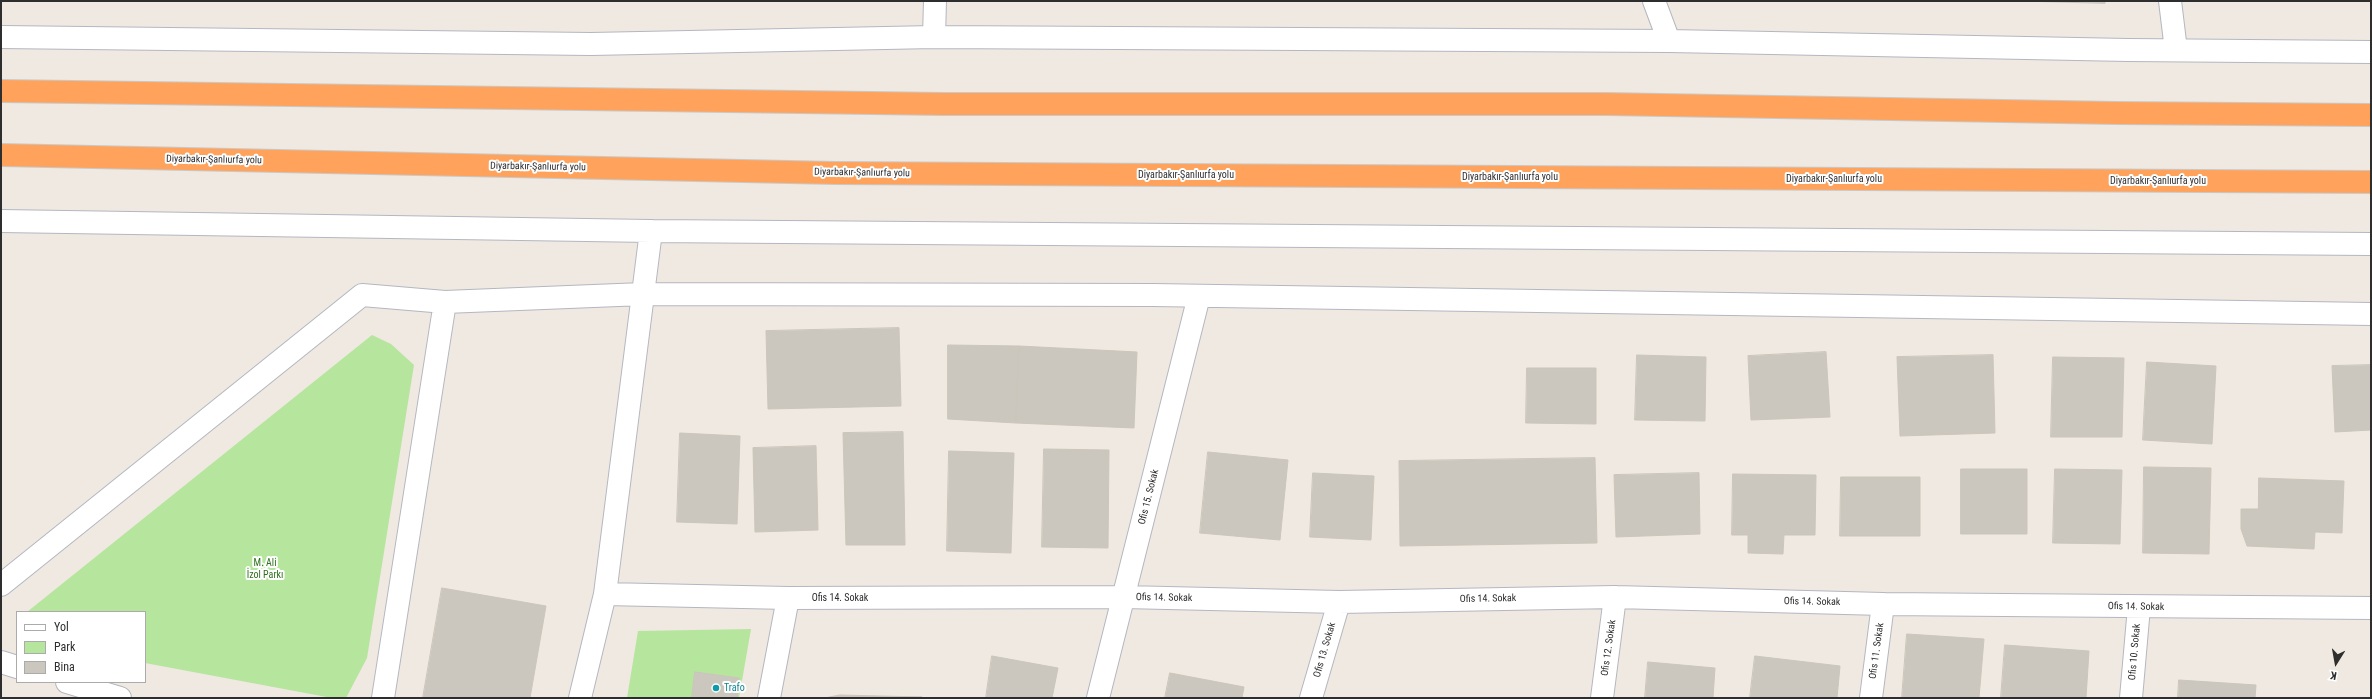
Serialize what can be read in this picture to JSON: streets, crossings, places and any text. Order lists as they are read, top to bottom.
{
  "streets": {
    "highway": ["Diyarbakır-Şanlıurfa yolu"],
    "street": [
      "Ofis 15. Sokak",
      "Ofis 14. Sokak",
      "Ofis 12. Sokak",
      "Ofis 13. Sokak",
      "Ofis 11. Sokak",
      "Ofis 10. Sokak"
    ]
  },
  "crossings": [
    ["Ofis 15. Sokak", "Ofis 14. Sokak"],
    ["Ofis 14. Sokak", "Ofis 12. Sokak"],
    ["Ofis 14. Sokak", "Ofis 13. Sokak"],
    ["Ofis 14. Sokak", "Ofis 11. Sokak"],
    ["Ofis 14. Sokak", "Ofis 10. Sokak"]
  ],
  "parks": ["M. Ali İzol Parkı"],
  "places": ["Trafo"],
  "legend": ["Yol", "Park", "Bina"],
  "north": "bottom"
}
